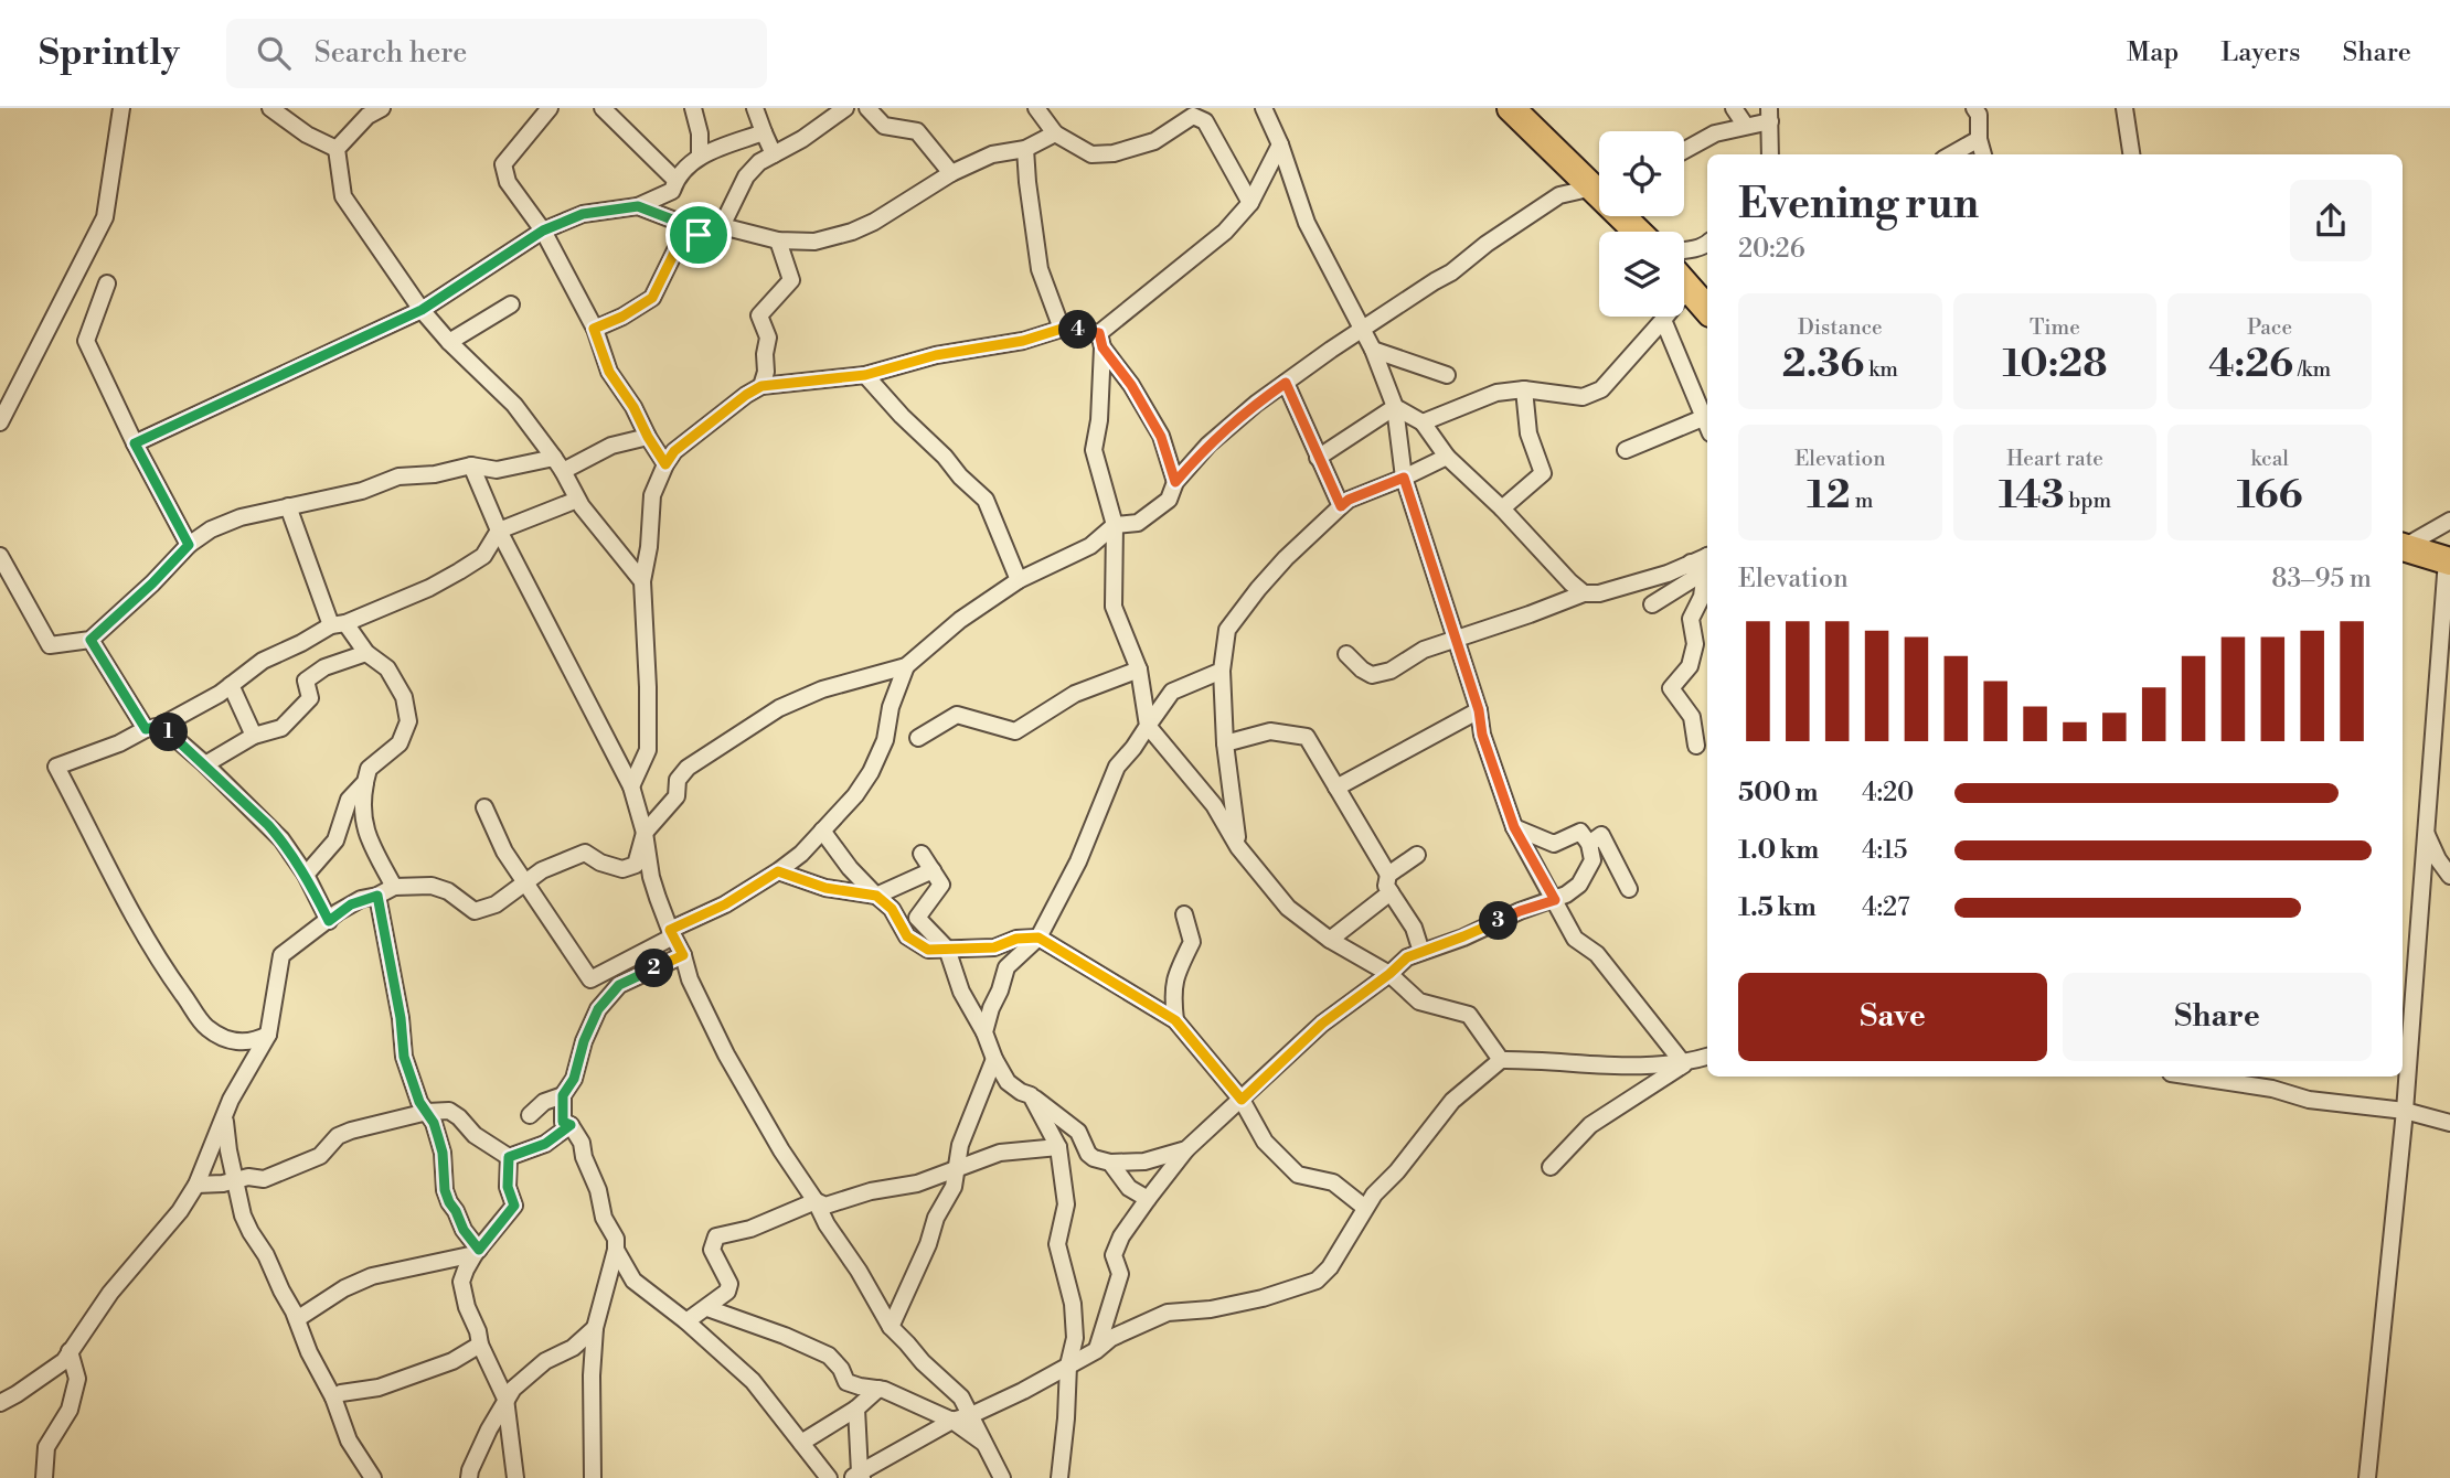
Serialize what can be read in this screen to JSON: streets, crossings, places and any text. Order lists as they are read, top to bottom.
{
  "page": {
    "header": "Sprintly",
    "search": "Search here",
    "nav": ["Map", "Layers", "Share"],
    "heading": ["Evening run", "20:26"],
    "stats": [
      ["Distance", "2.36 km"],
      ["Time", "10:28"],
      ["Pace", "4:26 /km"],
      ["Elevation", "12 m"],
      ["Heart rate", "143 bpm"],
      ["kcal", "166"]
    ],
    "pins": [
      "4",
      "1",
      "3",
      "2"
    ],
    "chart": ["Elevation", "83–95 m"],
    "list": [
      {
        "name": "500 m",
        "note": "4:20"
      },
      {
        "name": "1.0 km",
        "note": "4:15"
      },
      {
        "name": "1.5 km",
        "note": "4:27"
      }
    ],
    "buttons": ["Save", "Share"]
  }
}
